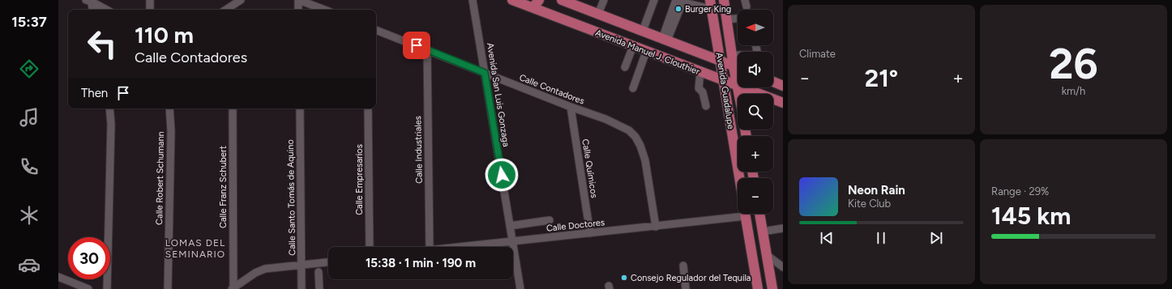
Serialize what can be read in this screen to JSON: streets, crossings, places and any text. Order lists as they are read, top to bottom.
{
  "streets": {
    "main road": ["Avenida Manuel J. Clouthier", "Avenida Guadalupe"],
    "street": [
      "Calle Contadores",
      "Avenida San Luis Gonzaga",
      "Calle Industriales",
      "Calle Químicos",
      "Calle Robert Schumann",
      "Calle Empresarios",
      "Calle Franz Schubert",
      "Calle Santo Tomás de Aquino",
      "Calle Doctores"
    ]
  },
  "crossings": [
    ["Avenida Manuel J. Clouthier", "Avenida Guadalupe"],
    ["Calle Contadores", "Avenida San Luis Gonzaga"],
    ["Calle Contadores", "Calle Industriales"],
    ["Calle Contadores", "Calle Químicos"],
    ["Calle Contadores", "Calle Doctores"],
    ["Avenida San Luis Gonzaga", "Calle Doctores"],
    ["Calle Químicos", "Calle Doctores"]
  ],
  "districts": ["LOMAS DEL SEMINARIO"],
  "places": ["Burger King", "Consejo Regulador del Tequila"],
  "north": "left",
  "page": {
    "tabs": "15:37",
    "tile": [
      "Climate",
      ["26", "km/h"],
      ["Range · 29%", "145 km"]
    ],
    "map_buttons": ["+", "−"],
    "turn": ["110 m", "Calle Contadores"],
    "heat": ["−", "21°", "+"],
    "then": "Then",
    "song": ["Neon Rain", "Kite Club"],
    "limit": "30",
    "trip": "15:38 · 1 min · 190 m"
  }
}
